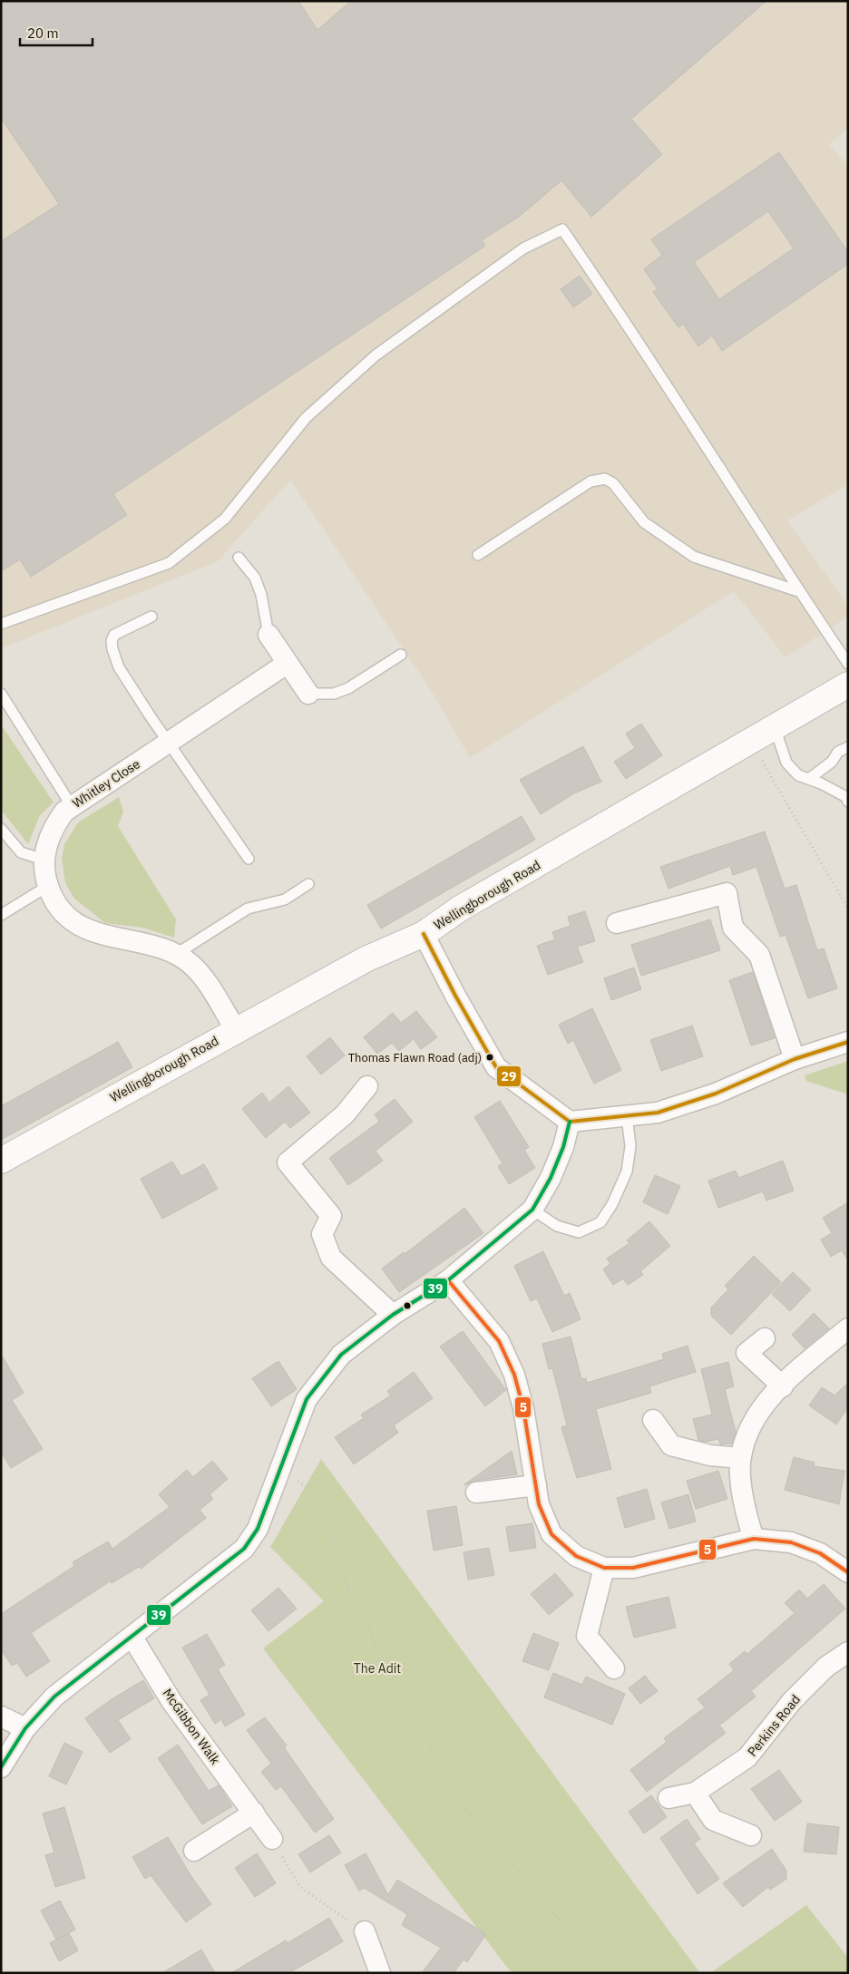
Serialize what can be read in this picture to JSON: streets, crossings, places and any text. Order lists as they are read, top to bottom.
{
  "streets": {
    "main road": ["Wellingborough Road"],
    "street": ["Whitley Close", "Perkins Road", "McGibbon Walk"]
  },
  "crossings": [
    ["Whitley Close", "Wellingborough Road"]
  ],
  "parks": ["The Adit"],
  "places": ["Thomas Flawn Road (adj)"],
  "lines": ["transit line 29", "transit line 39", "transit line 5"],
  "scale_bar": "20 m"
}
